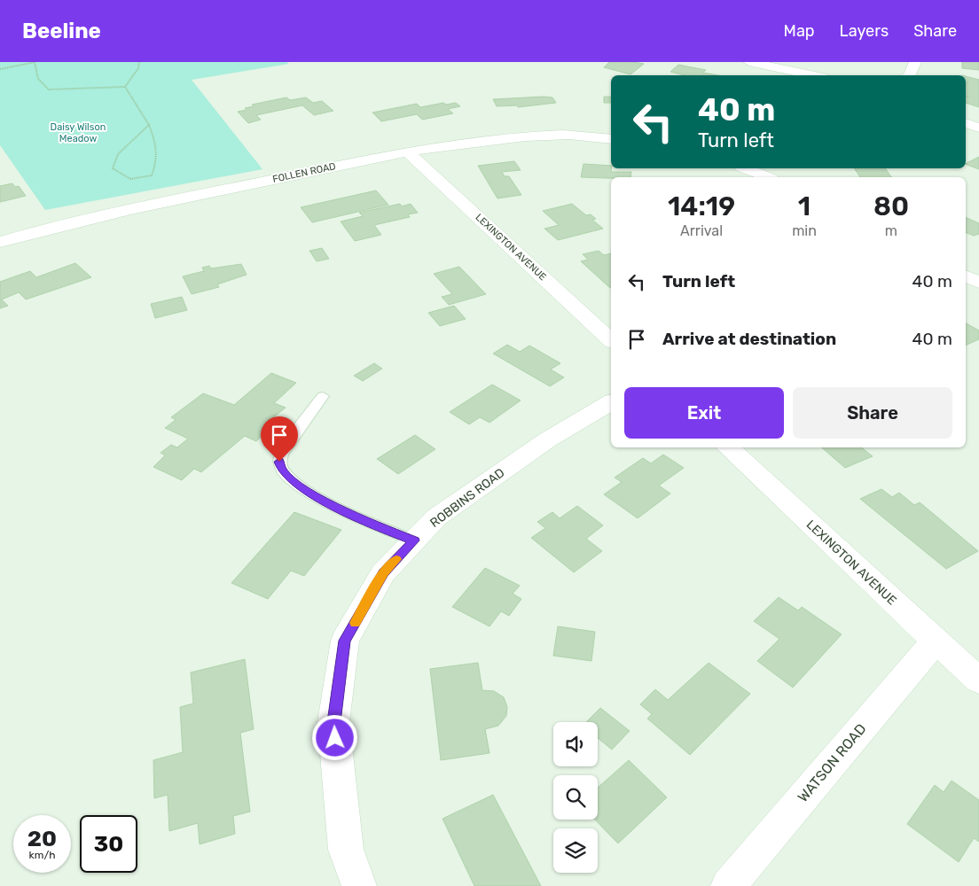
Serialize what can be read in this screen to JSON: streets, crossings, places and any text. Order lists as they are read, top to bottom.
{
  "streets": {
    "street": [
      "FOLLEN ROAD",
      "LEXINGTON AVENUE",
      "ROBBINS ROAD",
      "WATSON ROAD"
    ]
  },
  "crossings": [
    ["FOLLEN ROAD", "LEXINGTON AVENUE"],
    ["LEXINGTON AVENUE", "WATSON ROAD"]
  ],
  "parks": ["Daisy Wilson Meadow"],
  "page": {
    "header": "Beeline",
    "nav": ["Map", "Layers", "Share"],
    "turn": ["40 m", "Turn left"],
    "eta": [
      "14:19",
      "Arrival",
      "1",
      "min",
      "80",
      "m"
    ],
    "list": [
      {
        "name": "Turn left",
        "value": "40 m"
      },
      {
        "name": "Arrive at destination",
        "value": "40 m"
      }
    ],
    "buttons": ["Exit", "Share"],
    "speed": "20 km/h",
    "limit": "30"
  }
}
